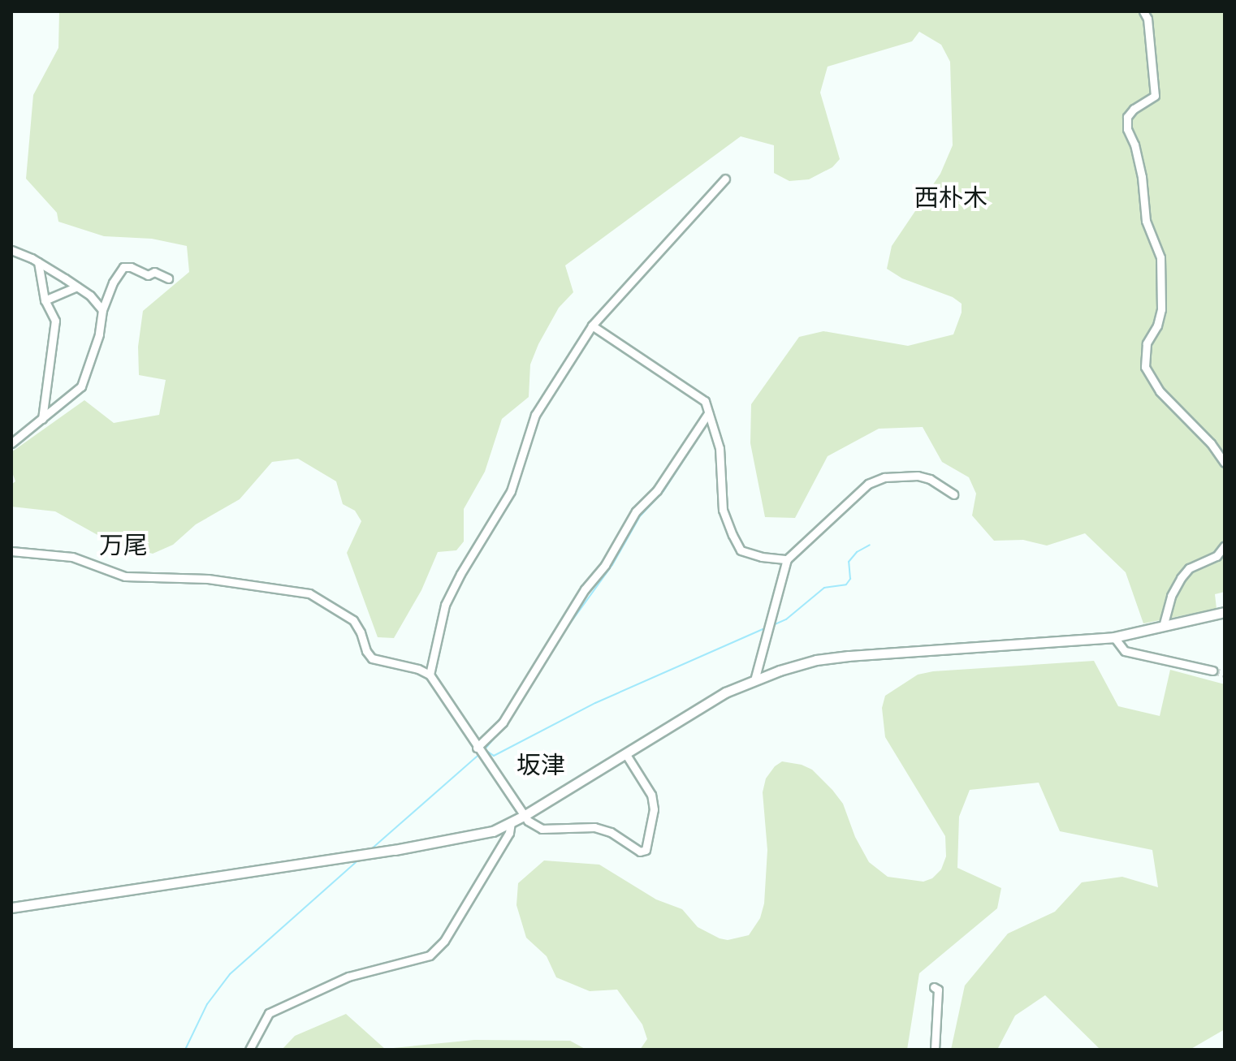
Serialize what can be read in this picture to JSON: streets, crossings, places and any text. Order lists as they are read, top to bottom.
{
  "districts": ["西朴木", "万尾", "坂津"]
}
